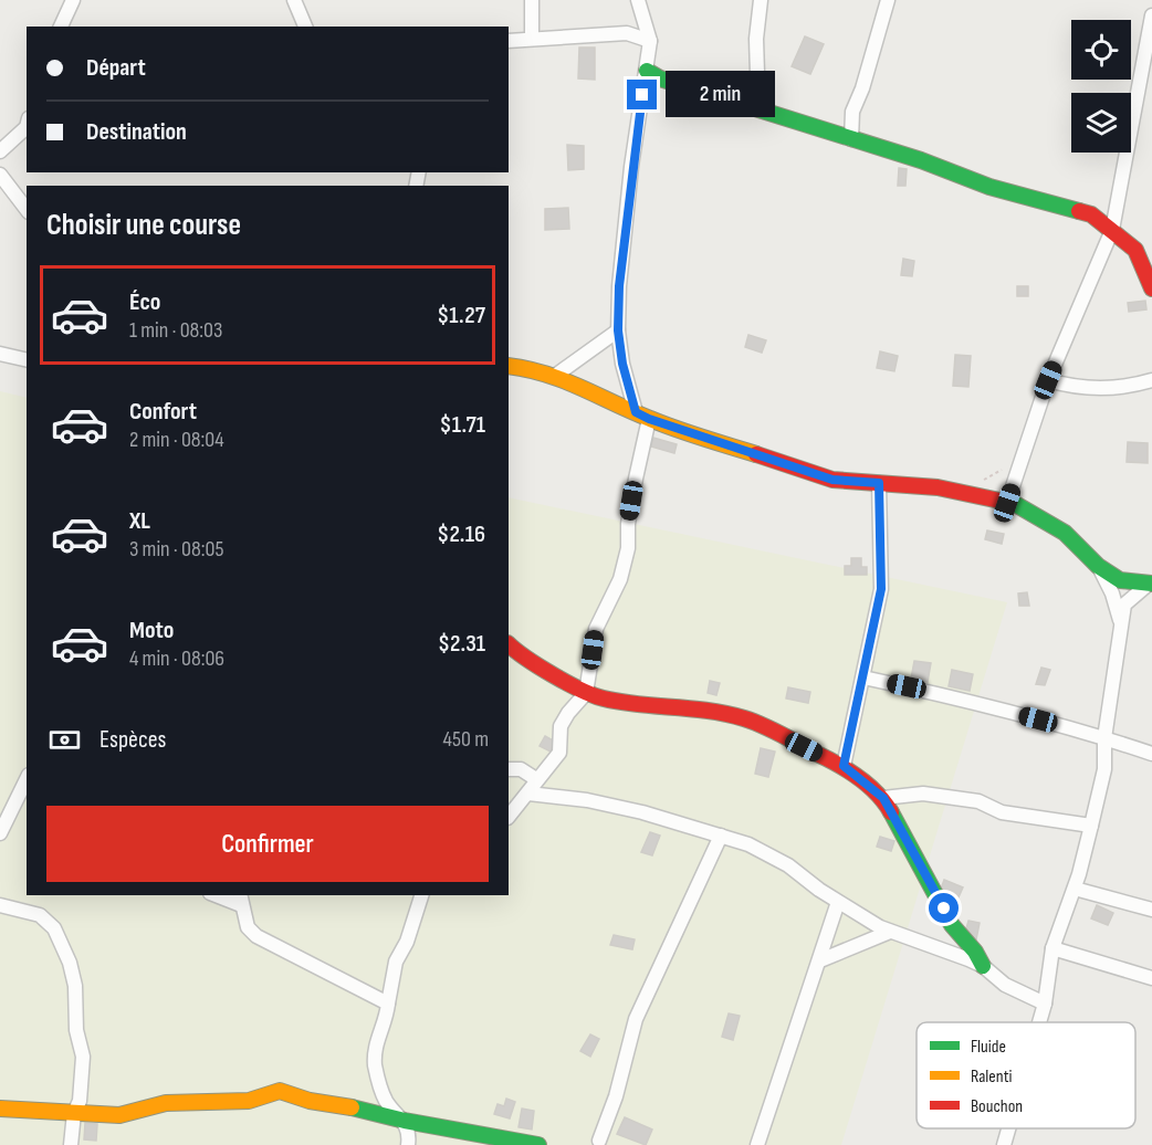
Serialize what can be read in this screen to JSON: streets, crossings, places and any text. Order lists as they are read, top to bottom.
{
  "legend": ["Fluide", "Ralenti", "Bouchon"],
  "page": {
    "banner": ["Départ", "Destination"],
    "bubble": "2 min",
    "heading": "Choisir une course",
    "list": [
      {
        "name": "Éco",
        "note": "1 min · 08:03",
        "value": "$1.27"
      },
      {
        "name": "Confort",
        "note": "2 min · 08:04",
        "value": "$1.71"
      },
      {
        "name": "XL",
        "note": "3 min · 08:05",
        "value": "$2.16"
      },
      {
        "name": "Moto",
        "note": "4 min · 08:06",
        "value": "$2.31"
      }
    ],
    "pay": ["Espèces", "450 m"],
    "buttons": "Confirmer"
  }
}
